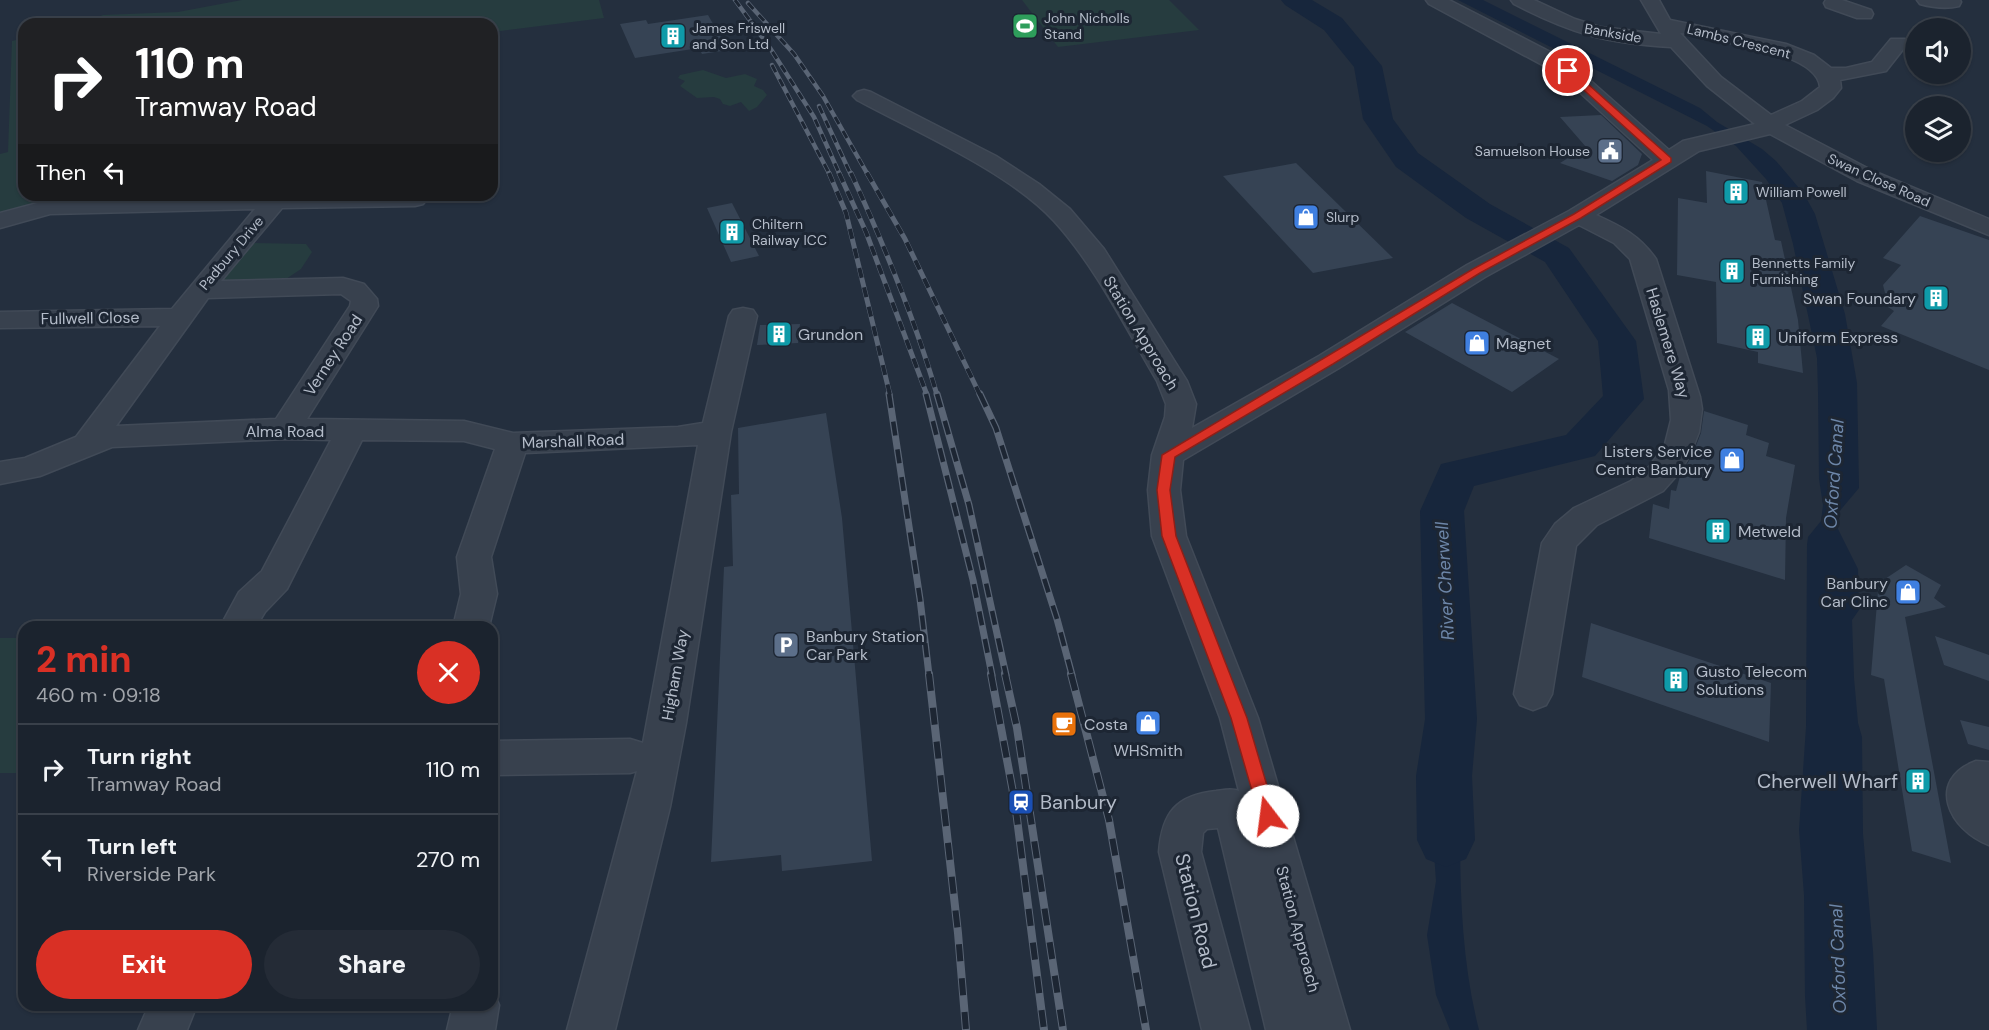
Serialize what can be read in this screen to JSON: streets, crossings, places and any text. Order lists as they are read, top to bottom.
{
  "streets": {
    "street": [
      "Bankside",
      "Lambs Crescent",
      "Swan Close Road",
      "Padbury Drive",
      "Fullwell Close",
      "Station Approach",
      "Haslemere Way",
      "Verney Road",
      "Alma Road",
      "Marshall Road",
      "Higham Way",
      "Station Road"
    ]
  },
  "crossings": [
    ["Bankside", "Lambs Crescent"],
    ["Bankside", "Swan Close Road"],
    ["Lambs Crescent", "Swan Close Road"],
    ["Padbury Drive", "Fullwell Close"],
    ["Padbury Drive", "Verney Road"],
    ["Padbury Drive", "Alma Road"],
    ["Verney Road", "Alma Road"],
    ["Marshall Road", "Higham Way"]
  ],
  "water": ["Oxford Canal", "River Cherwell"],
  "places": {
    "sports": ["John Nicholls Stand"],
    "building": [
      "James Friswell and Son Ltd",
      "William Powell",
      "Chiltern Railway ICC",
      "Bennetts Family Furnishing",
      "Swan Foundary",
      "Grundon",
      "Uniform Express",
      "Metweld",
      "Gusto Telecom Solutions",
      "Cherwell Wharf"
    ],
    "public building": ["Samuelson House"],
    "shop": [
      "Slurp",
      "Magnet",
      "Listers Service Centre Banbury",
      "Banbury Car Clinc",
      "WHSmith"
    ],
    "parking": ["Banbury Station Car Park"],
    "cafe": ["Costa"],
    "station": ["Banbury"]
  },
  "page": {
    "turn": ["110 m", "Tramway Road"],
    "then": "Then",
    "heading": ["2 min", "460 m · 09:18"],
    "list": [
      {
        "name": "Turn right",
        "note": "Tramway Road",
        "value": "110 m"
      },
      {
        "name": "Turn left",
        "note": "Riverside Park",
        "value": "270 m"
      }
    ],
    "buttons": ["Exit", "Share"]
  }
}
